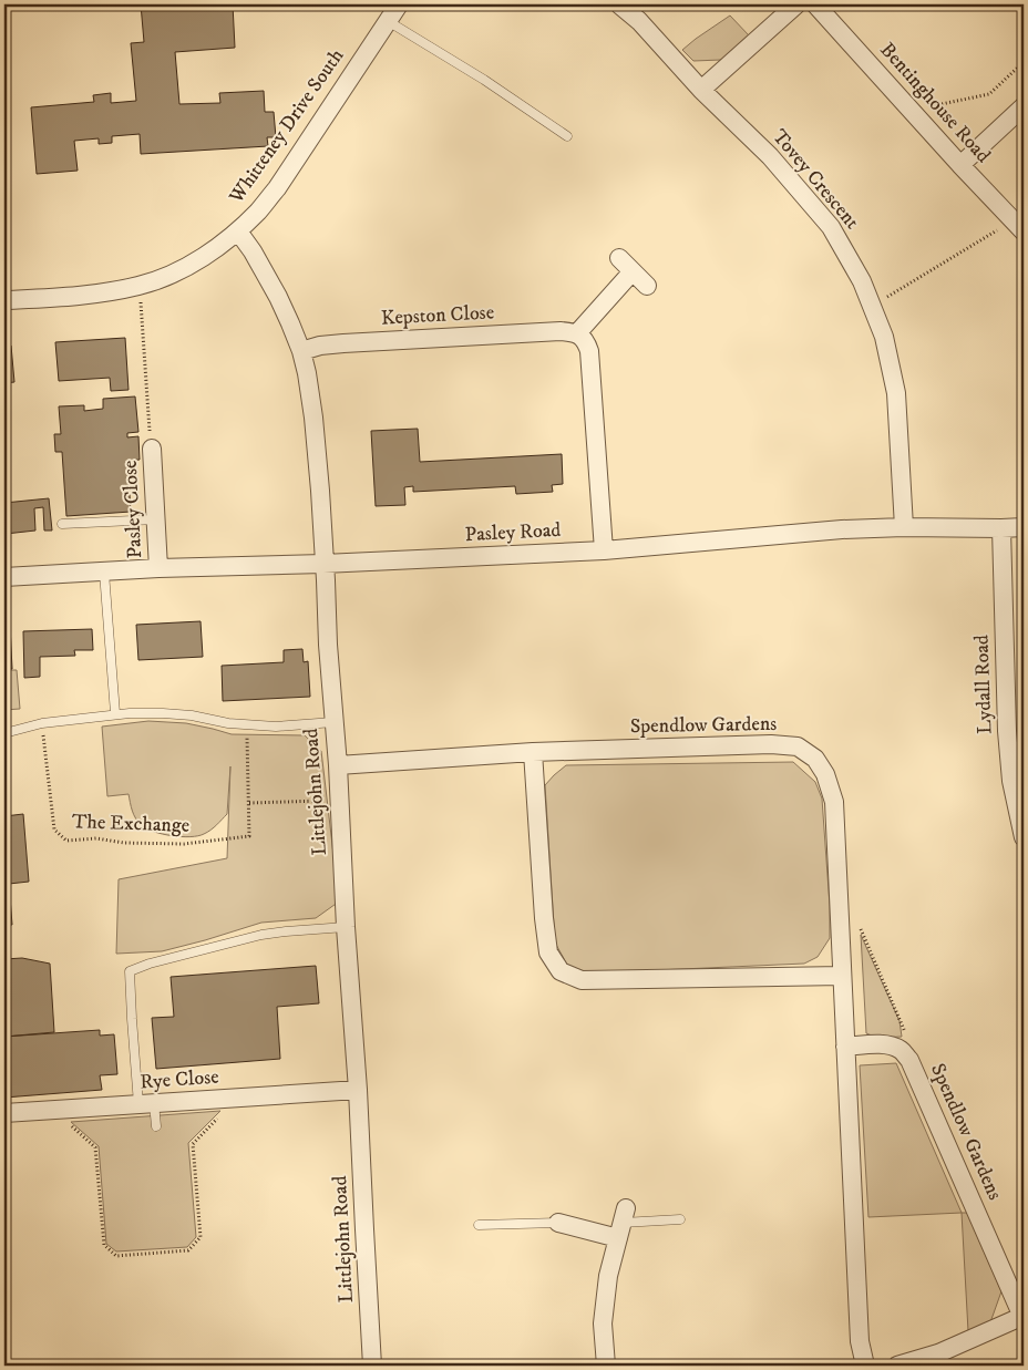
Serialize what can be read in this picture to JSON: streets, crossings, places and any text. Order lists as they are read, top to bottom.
{
  "streets": {
    "street": [
      "Bentinghouse Road",
      "Whitteney Drive South",
      "Tovey Crescent",
      "Kepston Close",
      "Pasley Close",
      "Pasley Road",
      "Lydall Road",
      "Spendlow Gardens",
      "Littlejohn Road",
      "Rye Close"
    ],
    "path": ["The Exchange"]
  },
  "crossings": [
    ["Whitteney Drive South", "Littlejohn Road"],
    ["Tovey Crescent", "Pasley Road"],
    ["Kepston Close", "Littlejohn Road"],
    ["Pasley Close", "Pasley Road"],
    ["Pasley Road", "Lydall Road"],
    ["Pasley Road", "Littlejohn Road"],
    ["Spendlow Gardens", "Littlejohn Road"],
    ["Littlejohn Road", "Rye Close"]
  ]
}
